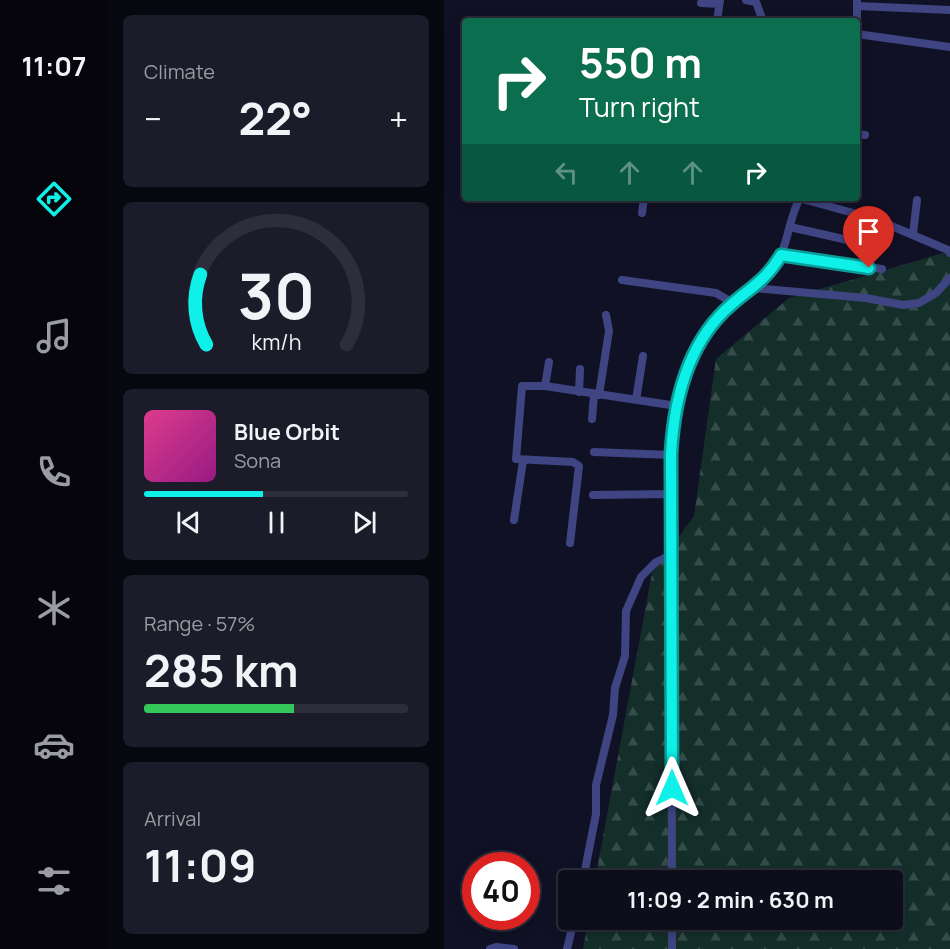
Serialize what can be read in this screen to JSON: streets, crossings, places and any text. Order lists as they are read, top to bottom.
{
  "page": {
    "tabs": "11:07",
    "tile": [
      "Climate",
      ["Range · 57%", "285 km"],
      ["Arrival", "11:09"]
    ],
    "turn": ["550 m", "Turn right"],
    "heat": ["−", "22°", "+"],
    "song": ["Blue Orbit", "Sona"],
    "limit": "40",
    "trip": "11:09 · 2 min · 630 m",
    "gauge": ["30", "km/h"]
  }
}
